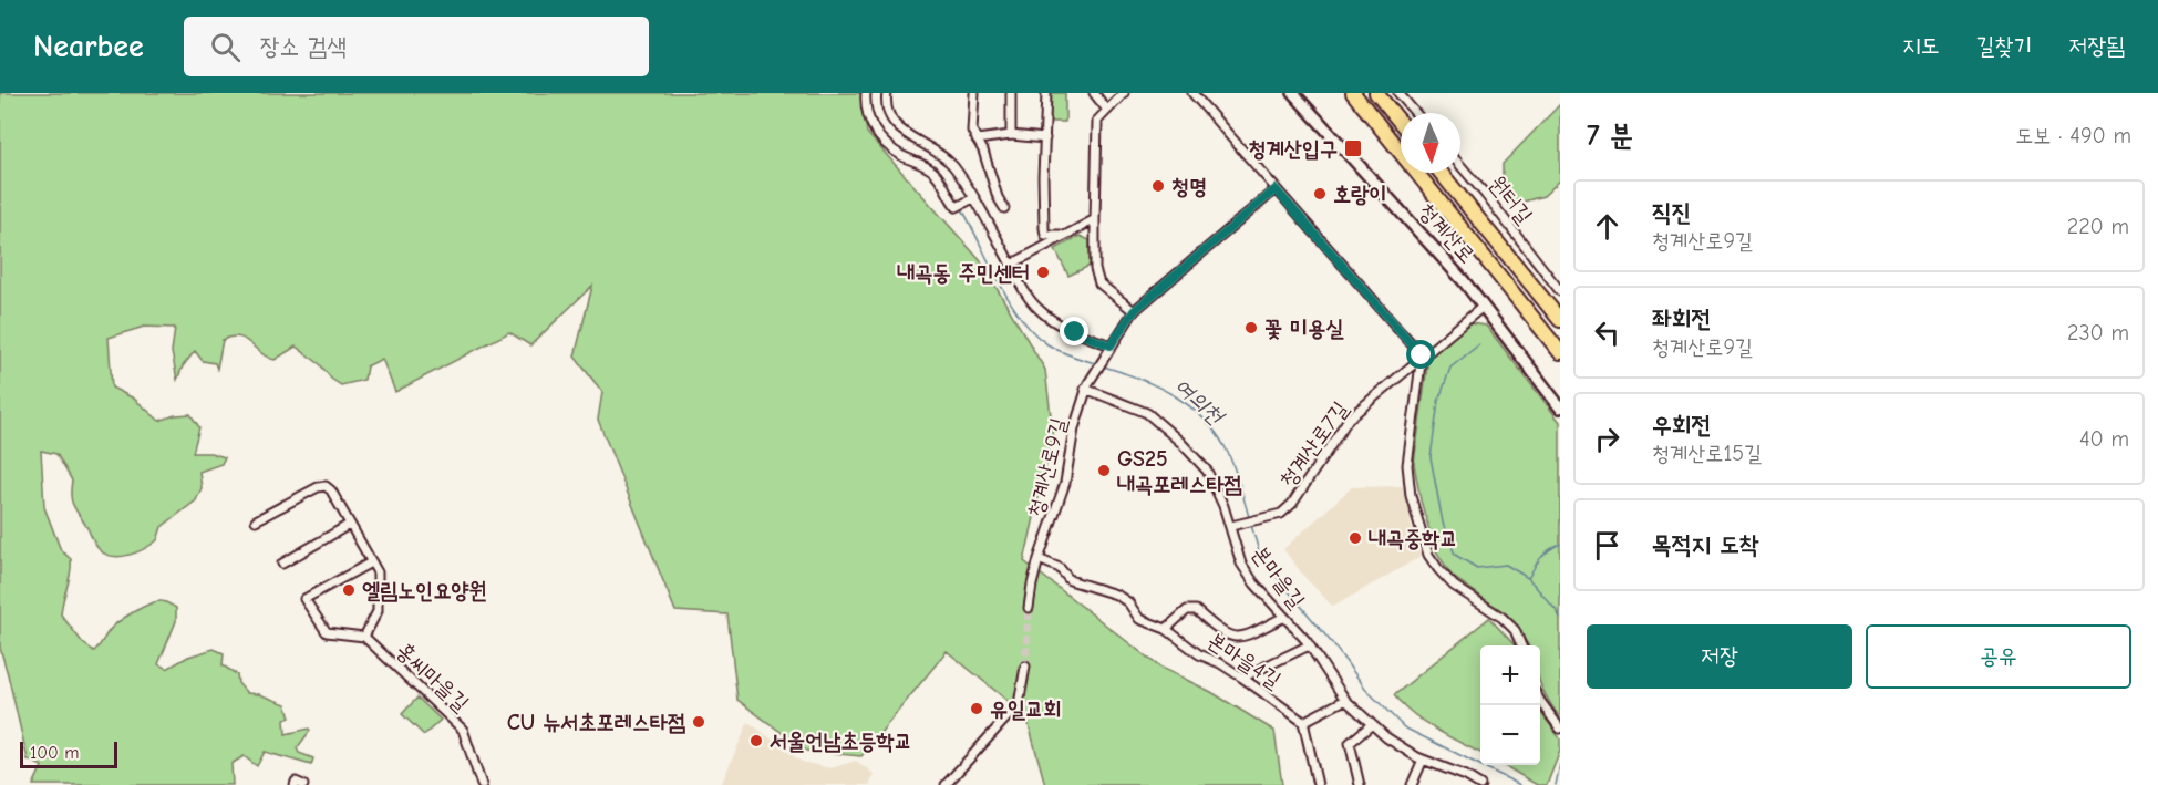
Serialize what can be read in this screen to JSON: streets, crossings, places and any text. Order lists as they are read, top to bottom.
{
  "streets": {
    "street": [
      "원터길",
      "청계산로",
      "청계산로7길",
      "청계산로9길",
      "본마을길",
      "본마을4길",
      "홍씨마을길"
    ]
  },
  "crossings": [
    ["청계산로", "청계산로7길"],
    ["청계산로7길", "본마을길"]
  ],
  "water": ["여의천"],
  "places": {
    "transit": ["청계산입구"],
    "other": [
      "청명",
      "호랑이",
      "내곡동 주민센터",
      "꽃 미용실",
      "GS25 내곡포레스타점",
      "내곡중학교",
      "엘림노인요양원",
      "유일교회",
      "CU 뉴서초포레스타점",
      "서울언남초등학교"
    ]
  },
  "scale_bar": "100 m",
  "north": "bottom",
  "page": {
    "header": "Nearbee",
    "search": "장소 검색",
    "nav": ["지도", "길찾기", "저장됨"],
    "heading": ["7 분", "도보 · 490 m"],
    "list": [
      ["직진", "청계산로9길", "220 m"],
      ["좌회전", "청계산로9길", "230 m"],
      ["우회전", "청계산로15길", "40 m"],
      "목적지 도착"
    ],
    "buttons": ["저장", "공유"],
    "map_buttons": ["+", "−"],
    "scale": "100 m"
  }
}
